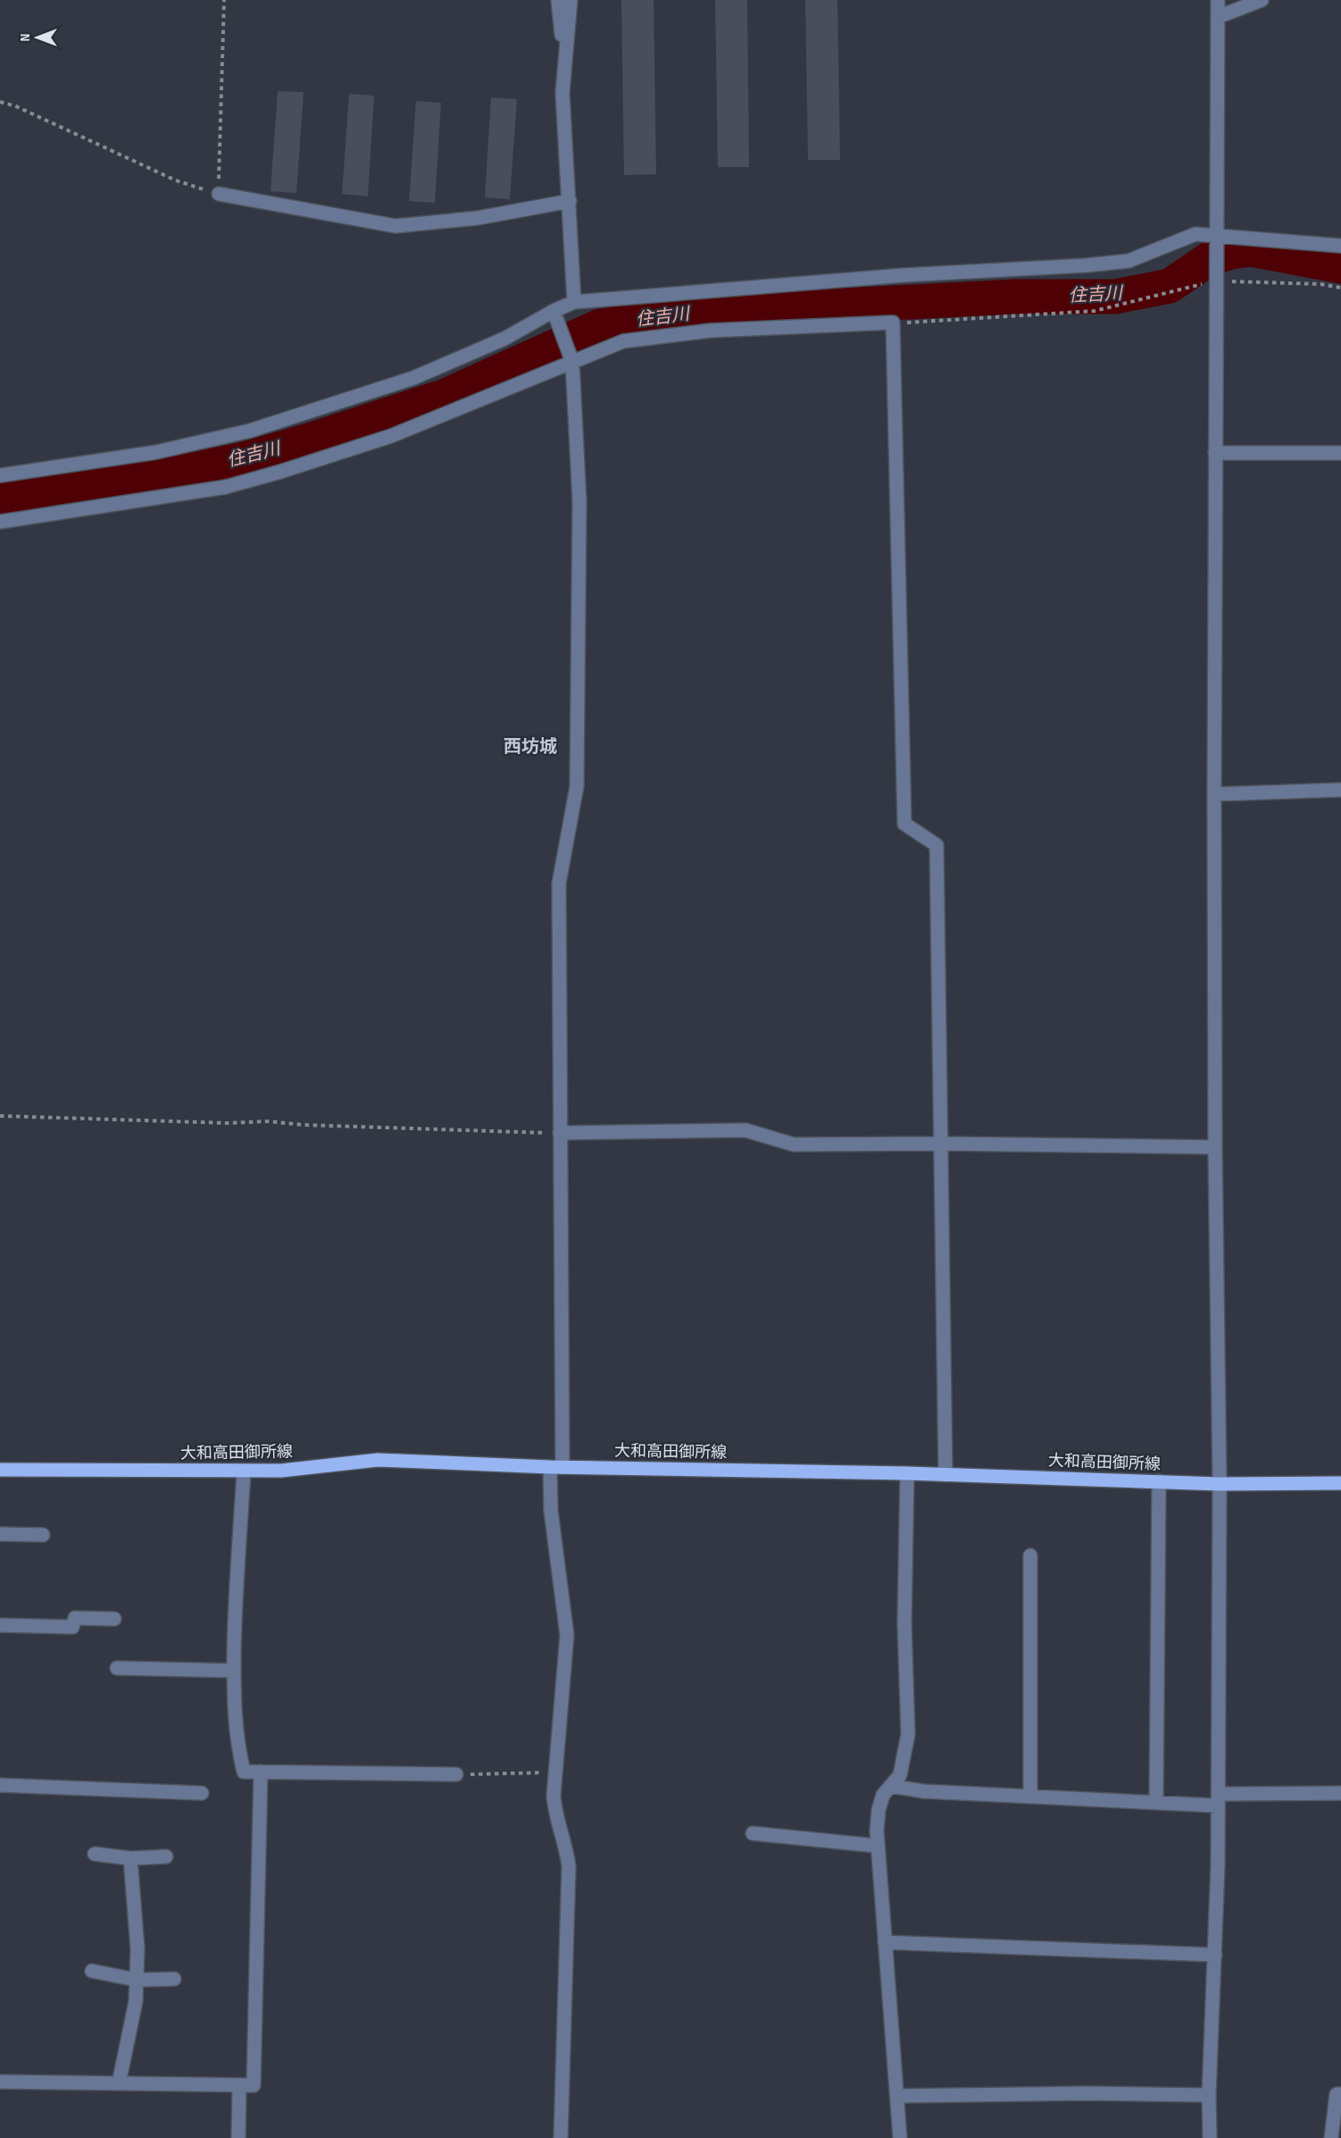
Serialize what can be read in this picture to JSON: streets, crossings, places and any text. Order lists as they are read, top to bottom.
{
  "streets": {
    "main road": ["大和高田御所線"]
  },
  "districts": ["西坊城"],
  "water": ["住吉川"],
  "north": "left"
}
